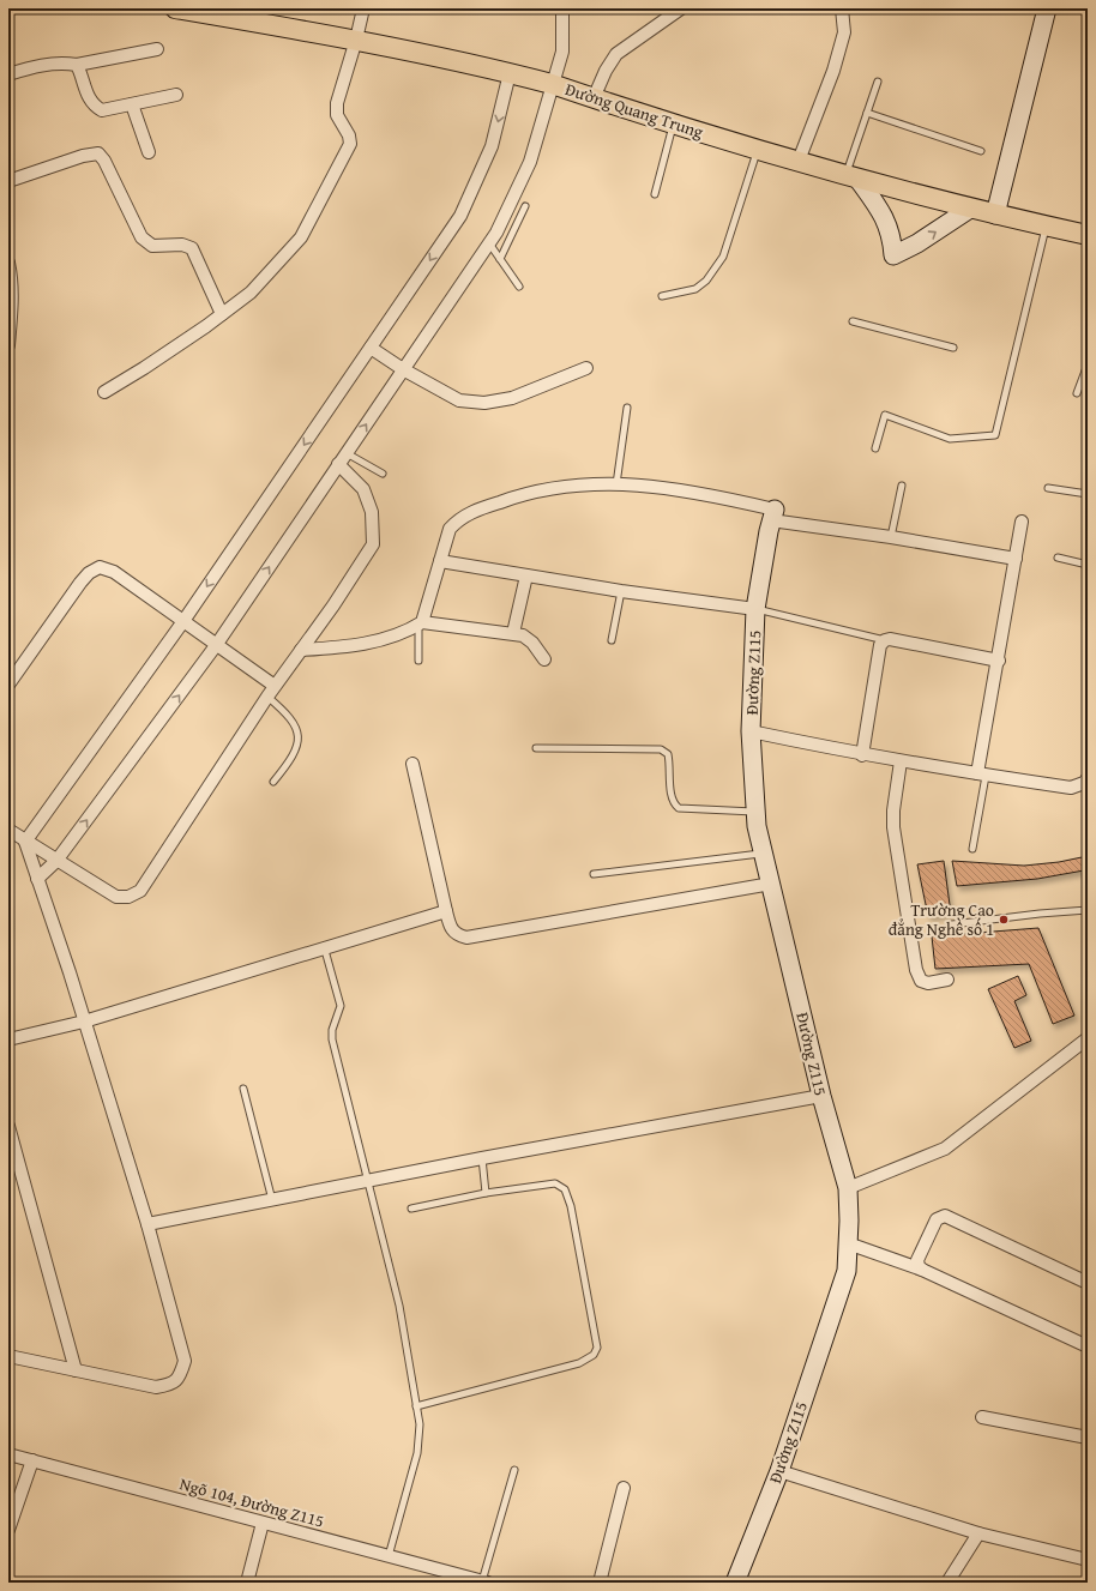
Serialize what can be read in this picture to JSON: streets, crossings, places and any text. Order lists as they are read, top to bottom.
{
  "streets": {
    "main road": ["Đường Quang Trung"],
    "street": ["Đường Z115", "Ngõ 104, Đường Z115"]
  },
  "places": ["Trường Cao đẳng Nghề số 1"]
}
